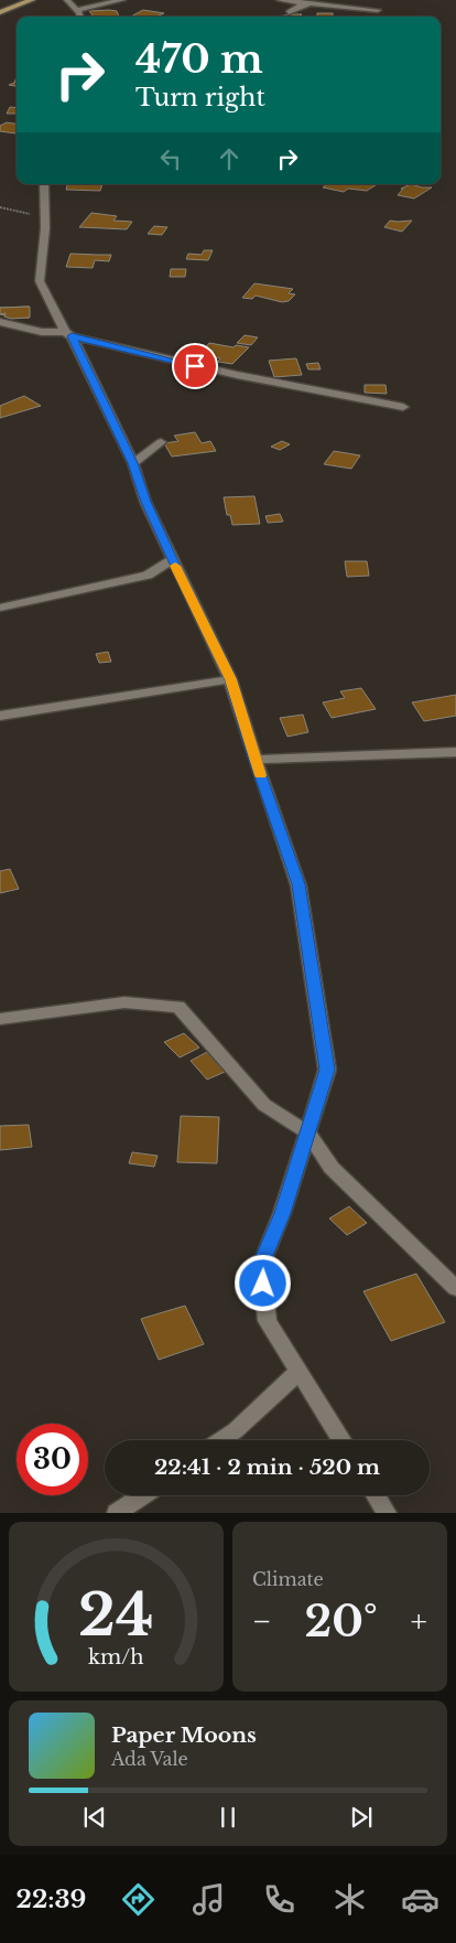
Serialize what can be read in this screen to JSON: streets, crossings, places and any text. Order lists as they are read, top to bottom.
{
  "page": {
    "turn": ["470 m", "Turn right"],
    "limit": "30",
    "trip": "22:41 · 2 min · 520 m",
    "tile": "Climate",
    "heat": ["−", "20°", "+"],
    "song": ["Paper Moons", "Ada Vale"],
    "tabs": "22:39",
    "gauge": ["24", "km/h"]
  }
}
